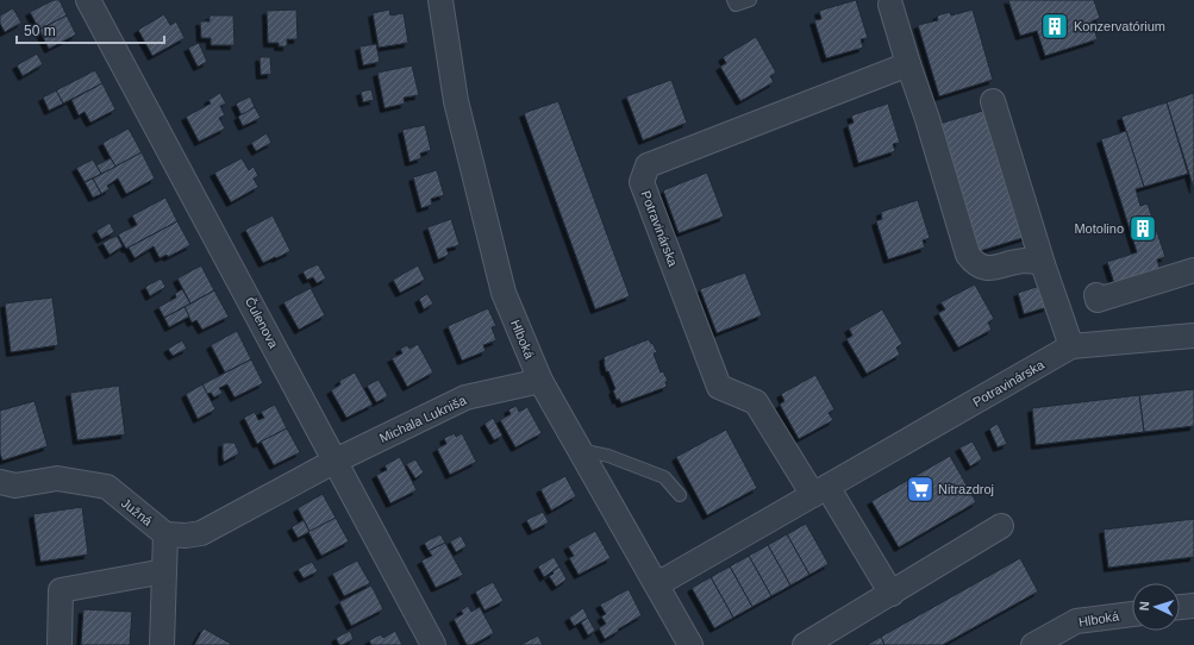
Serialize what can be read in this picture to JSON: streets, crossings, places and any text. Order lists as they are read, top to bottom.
{
  "streets": {
    "street": [
      "Potravinárska",
      "Čulenova",
      "Hlboká",
      "Michala Lukniša",
      "Južná"
    ]
  },
  "crossings": [
    ["Potravinárska", "Hlboká"],
    ["Čulenova", "Michala Lukniša"],
    ["Hlboká", "Michala Lukniša"],
    ["Michala Lukniša", "Južná"]
  ],
  "places": {
    "building": ["Konzervatórium", "Motolino"],
    "supermarket": ["Nitrazdroj"]
  },
  "scale_bar": "50 m",
  "north": "left"
}
